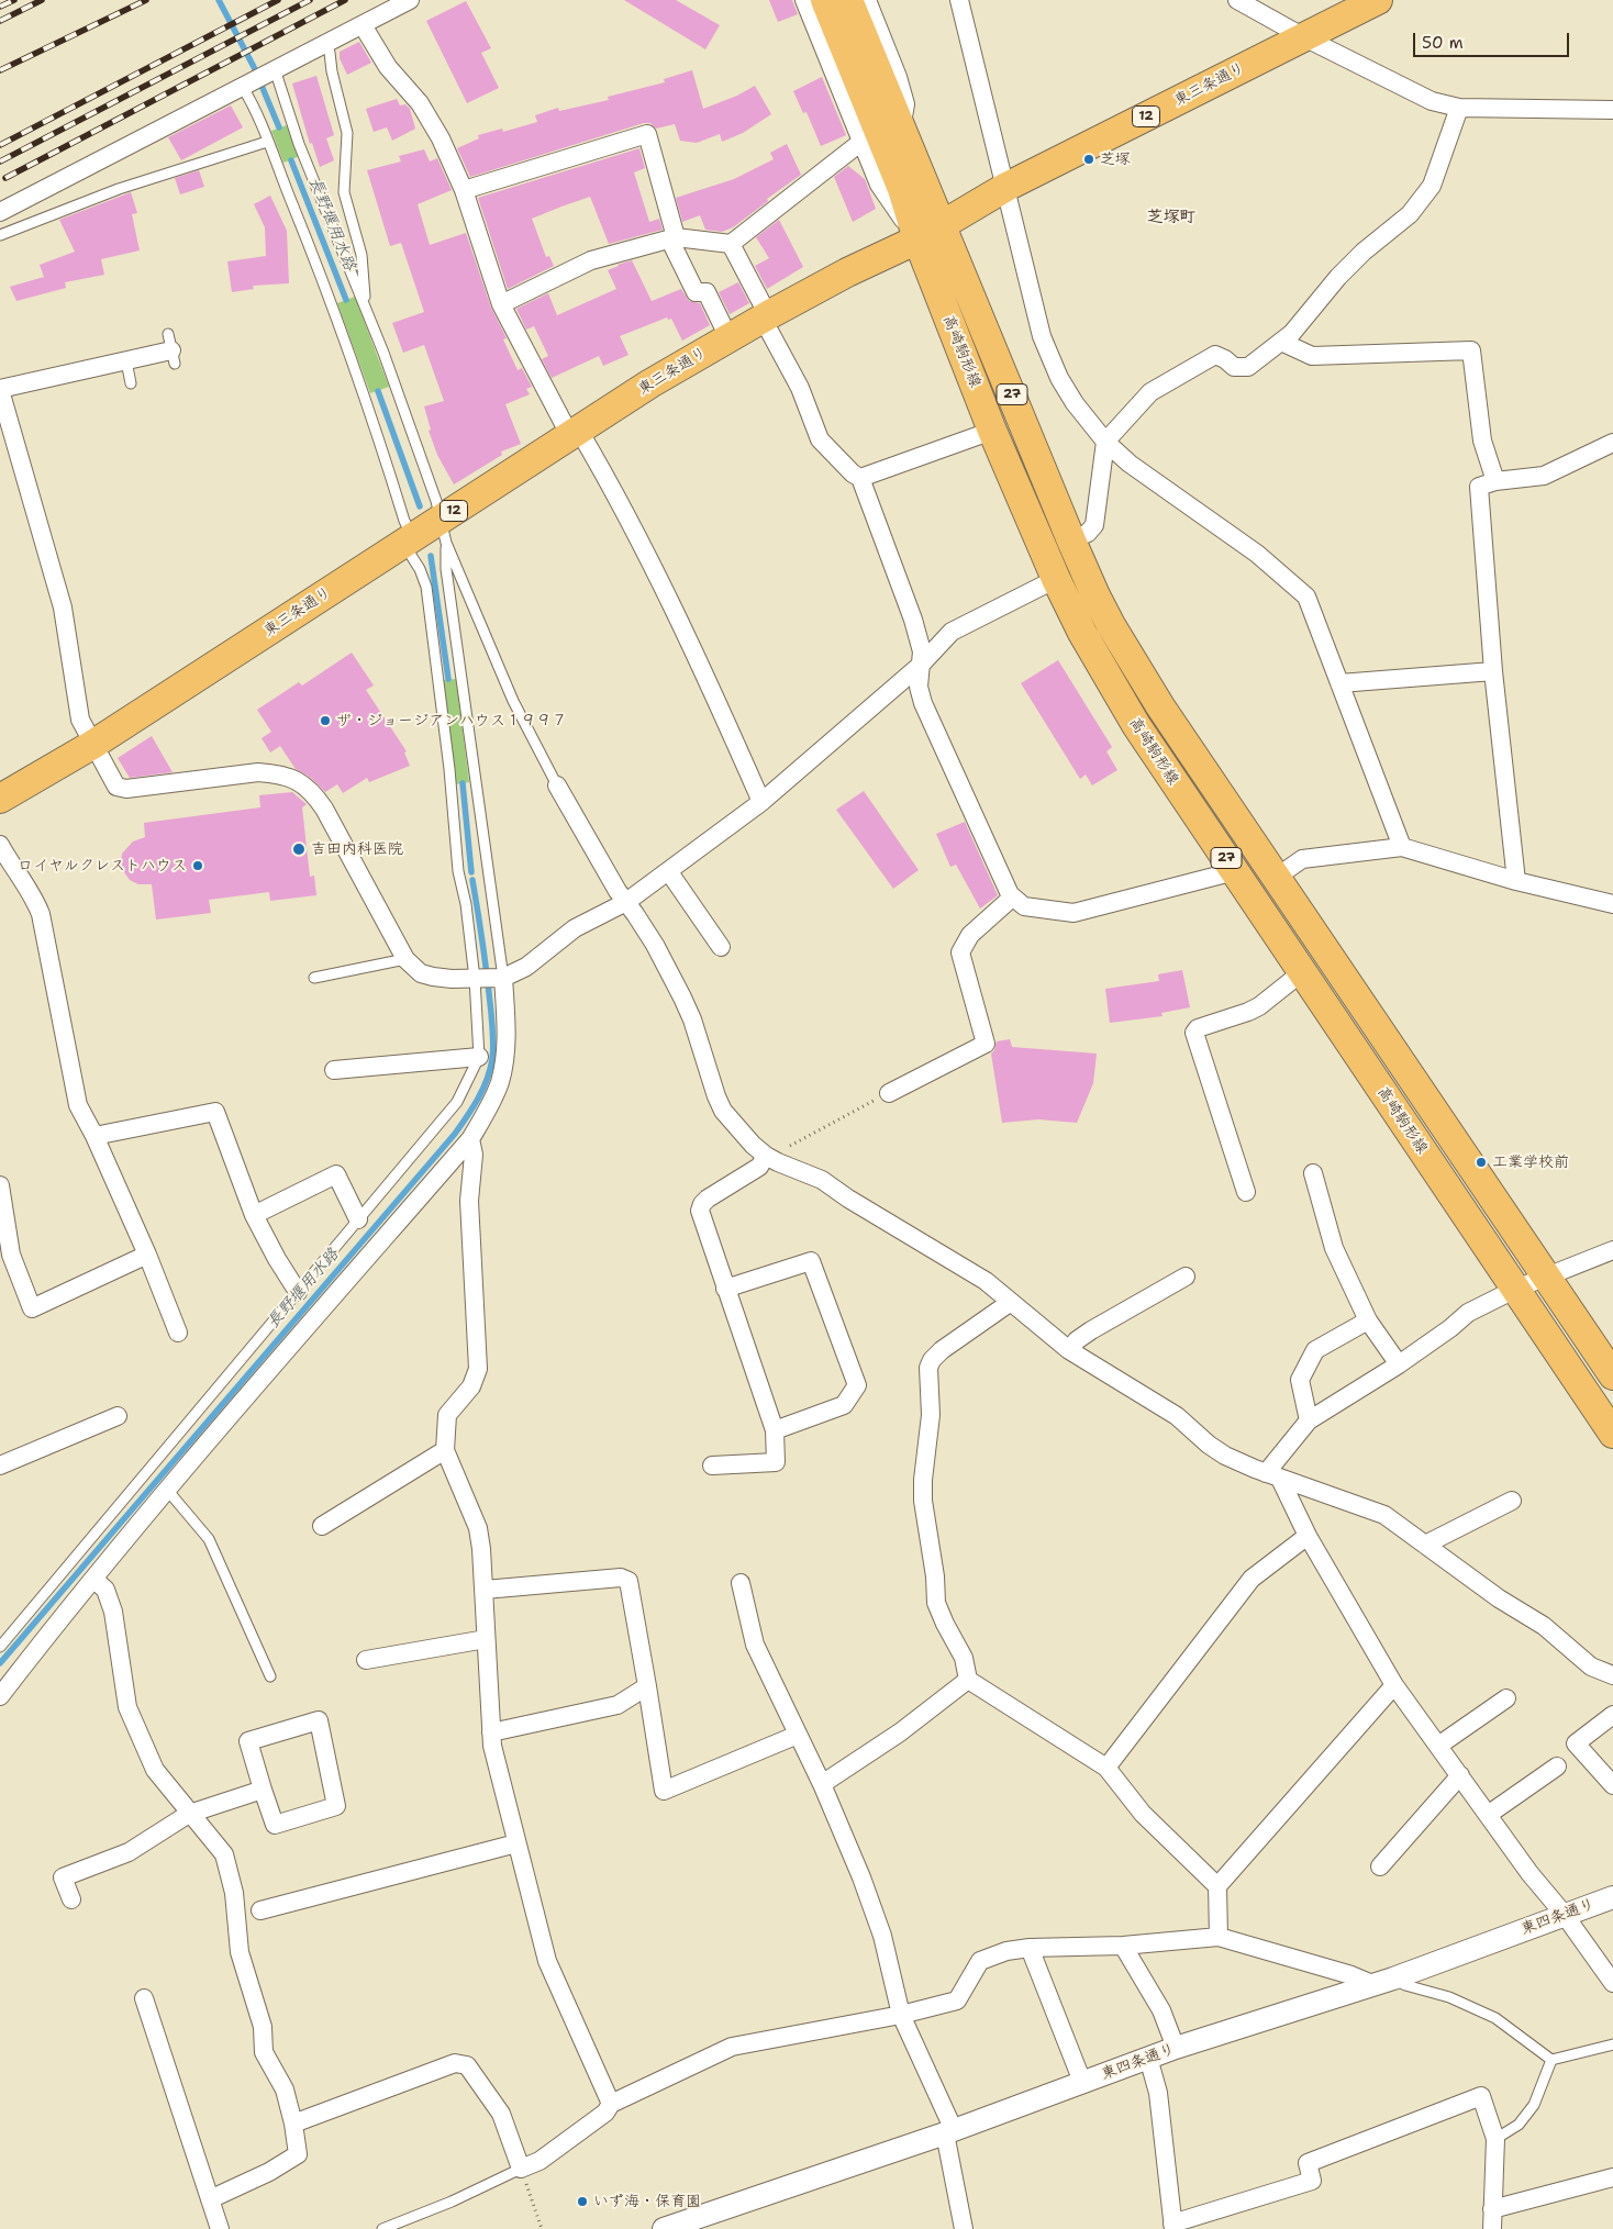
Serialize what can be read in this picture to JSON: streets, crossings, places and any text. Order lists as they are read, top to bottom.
{
  "streets": {
    "main road": [
      "東三条通り",
      "12",
      "高崎駒形線",
      "27"
    ],
    "street": ["東四条通り"]
  },
  "crossings": [
    ["東三条通り", "高崎駒形線"]
  ],
  "districts": ["芝塚町"],
  "water": ["長野堰用水路"],
  "places": [
    "芝塚",
    "ザ・ジョージアンハウス１９９７",
    "吉田内科医院",
    "ロイヤルクレストハウス",
    "工業学校前",
    "いず海・保育園"
  ],
  "scale_bar": "50 m"
}
